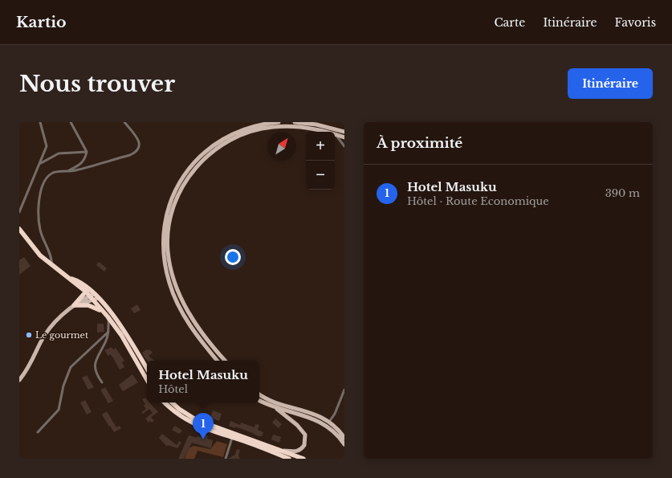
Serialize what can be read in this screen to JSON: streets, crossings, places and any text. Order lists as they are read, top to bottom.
{
  "places": ["Le gourmet"],
  "north": "top right",
  "page": {
    "header": "Kartio",
    "nav": ["Carte", "Itinéraire", "Favoris"],
    "buttons": "Itinéraire",
    "title": "Nous trouver",
    "heading": "À proximité",
    "map_buttons": ["+", "−"],
    "list": [
      {
        "mark": "1",
        "name": "Hotel Masuku",
        "note": "Hôtel · Route Economique",
        "value": "390 m"
      }
    ],
    "popup": ["Hotel Masuku", "Hôtel"],
    "pins": "1"
  }
}
